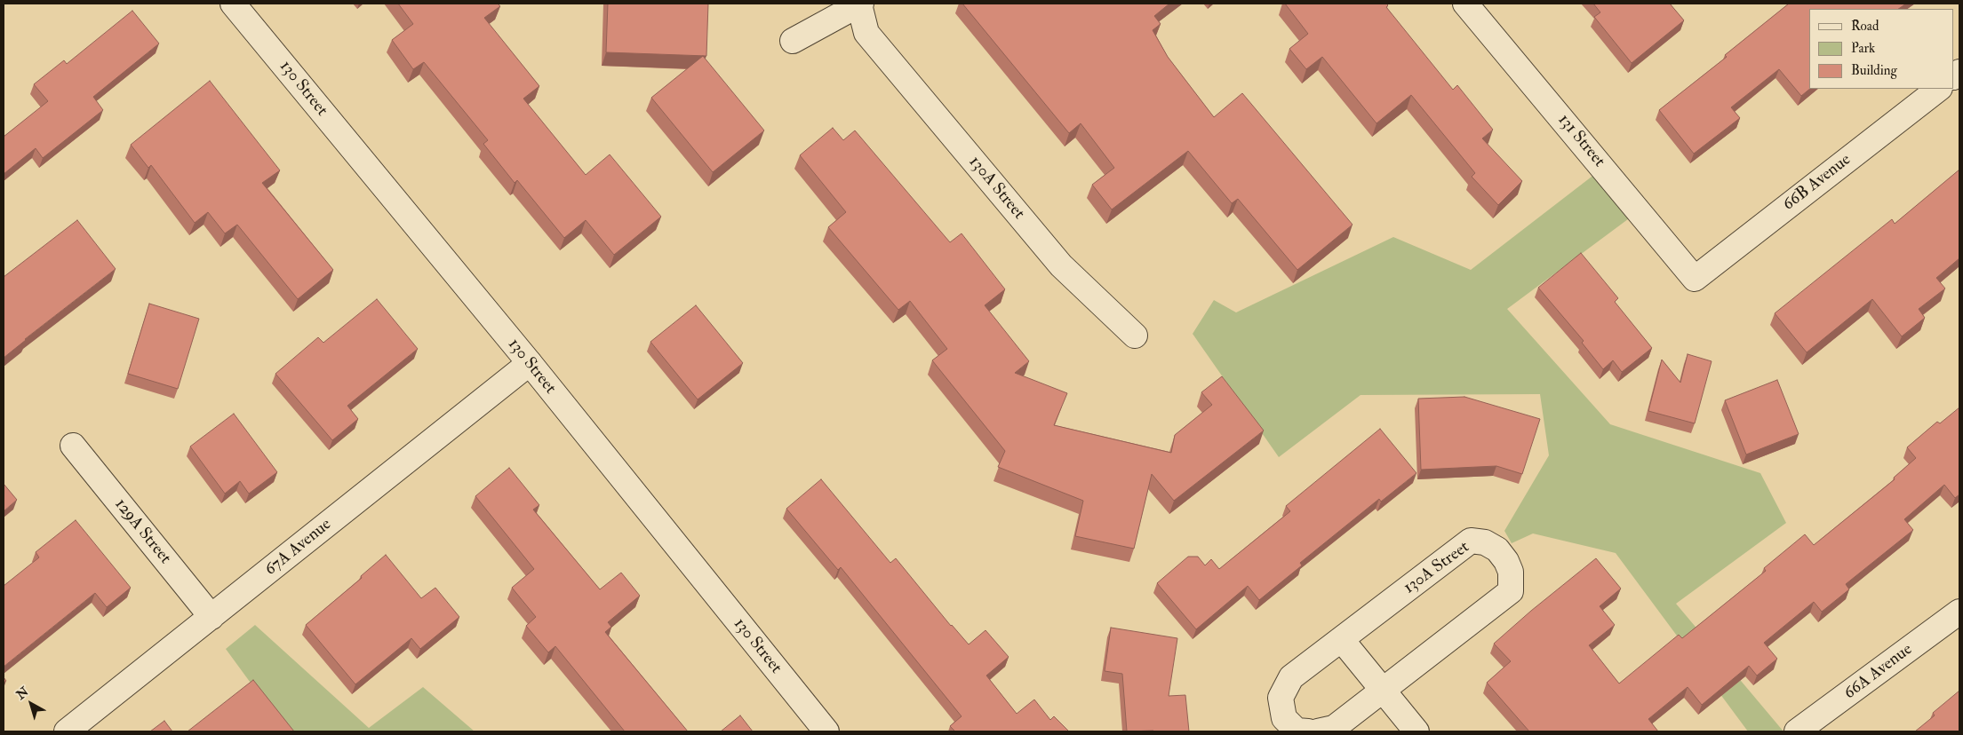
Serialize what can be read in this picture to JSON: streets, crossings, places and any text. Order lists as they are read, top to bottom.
{
  "streets": {
    "street": [
      "130 Street",
      "131 Street",
      "66B Avenue",
      "130A Street",
      "129A Street",
      "67A Avenue",
      "66A Avenue"
    ]
  },
  "crossings": [
    ["130 Street", "67A Avenue"],
    ["131 Street", "66B Avenue"],
    ["129A Street", "67A Avenue"]
  ],
  "legend": ["Road", "Park", "Building"],
  "north": "top left"
}
